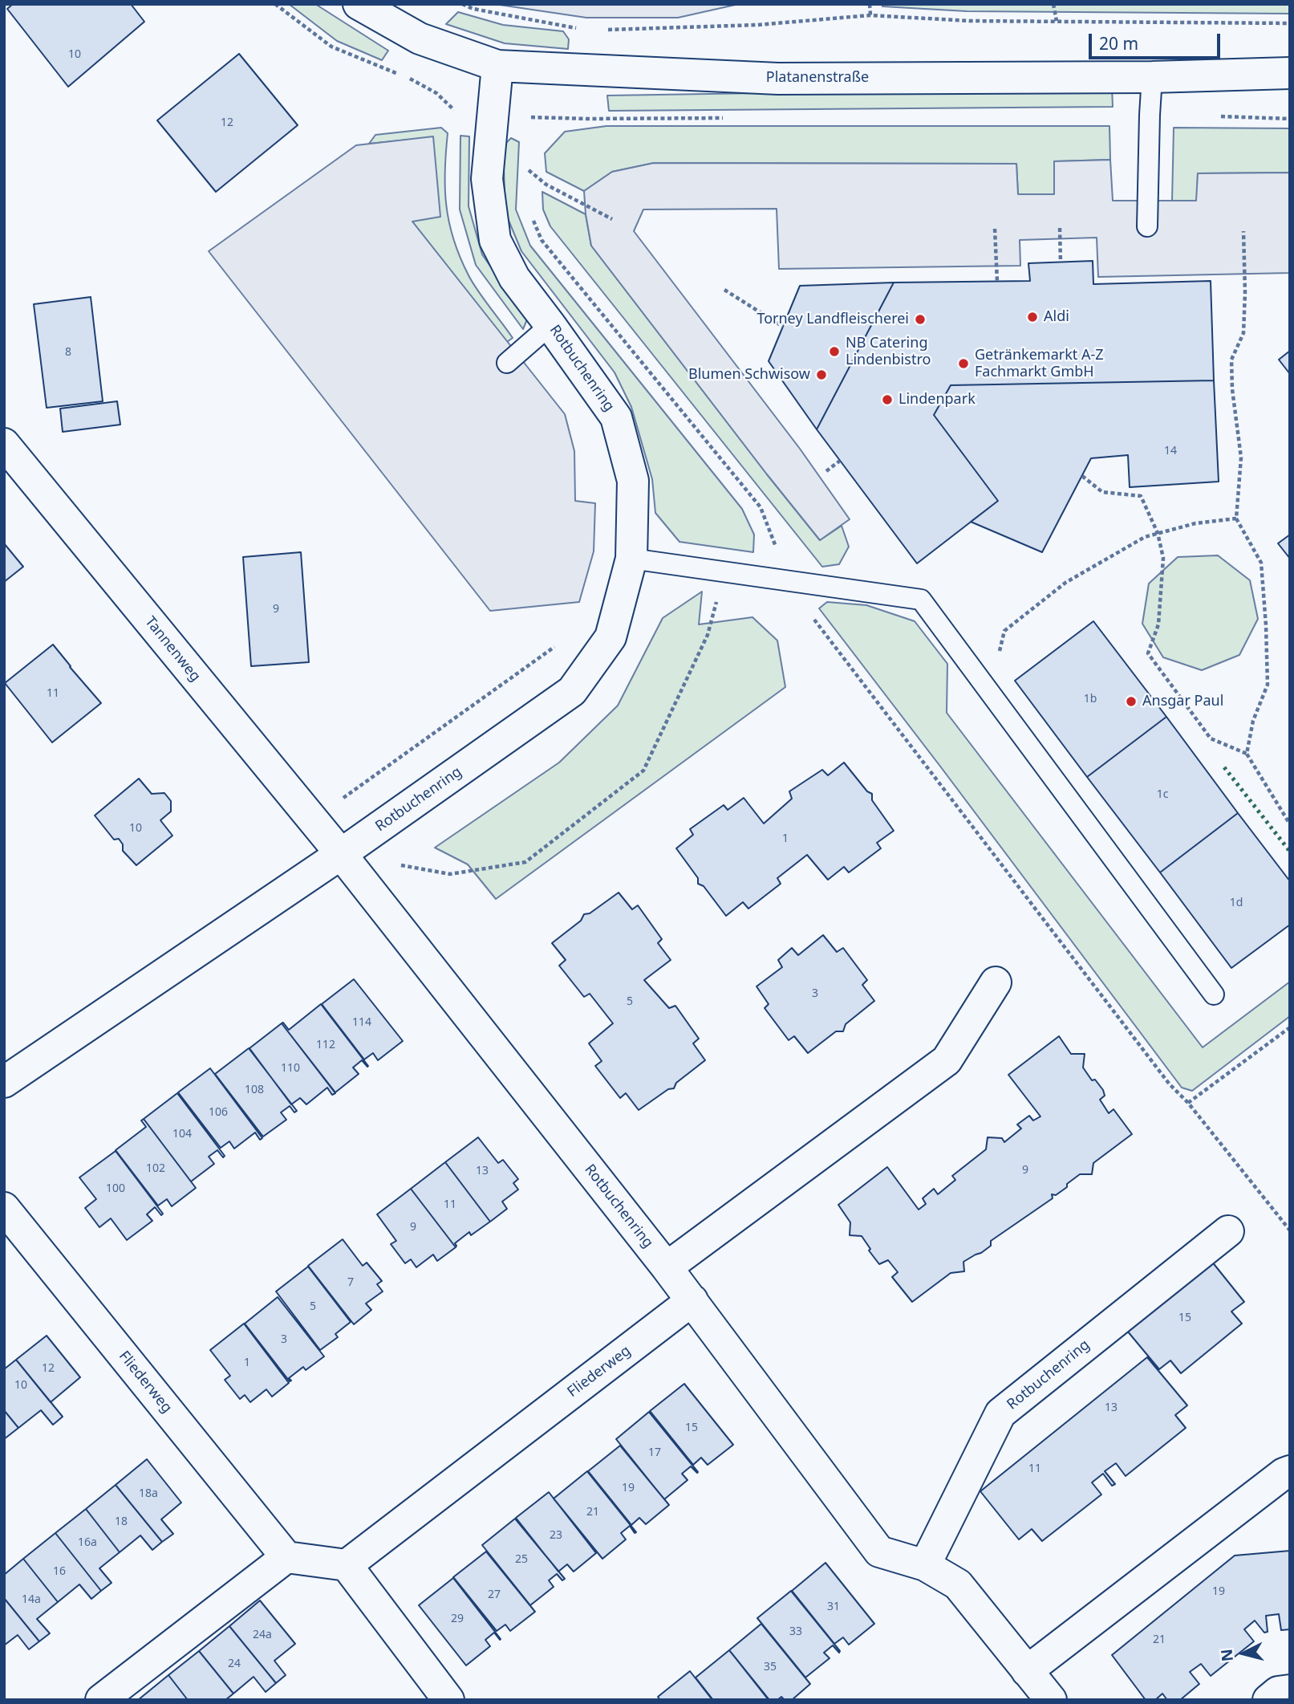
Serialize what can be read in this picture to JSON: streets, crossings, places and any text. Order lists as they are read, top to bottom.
{
  "streets": {
    "street": [
      "Platanenstraße",
      "Rotbuchenring",
      "Tannenweg",
      "Fliederweg"
    ]
  },
  "crossings": [
    ["Platanenstraße", "Rotbuchenring"],
    ["Rotbuchenring", "Tannenweg"],
    ["Rotbuchenring", "Fliederweg"]
  ],
  "places": [
    "Aldi",
    "Torney Landfleischerei",
    "NB Catering Lindenbistro",
    "Getränkemarkt A-Z Fachmarkt GmbH",
    "Blumen Schwisow",
    "Lindenpark",
    "Ansgar Paul"
  ],
  "house_numbers": [
    "10",
    "12",
    "8",
    "14",
    "9",
    "11",
    "1b",
    "1c",
    "10",
    "1",
    "1d",
    "3",
    "5",
    "114",
    "112",
    "110",
    "108",
    "106",
    "104",
    "102",
    "9",
    "13",
    "100",
    "11",
    "9",
    "7",
    "5",
    "15",
    "3",
    "1",
    "12",
    "10",
    "13",
    "15",
    "17",
    "11",
    "19",
    "18a",
    "21",
    "18",
    "23",
    "16a",
    "25",
    "16",
    "19",
    "27",
    "14a",
    "31",
    "29",
    "33",
    "24a",
    "21",
    "24",
    "35"
  ],
  "scale_bar": "20 m",
  "north": "left"
}
